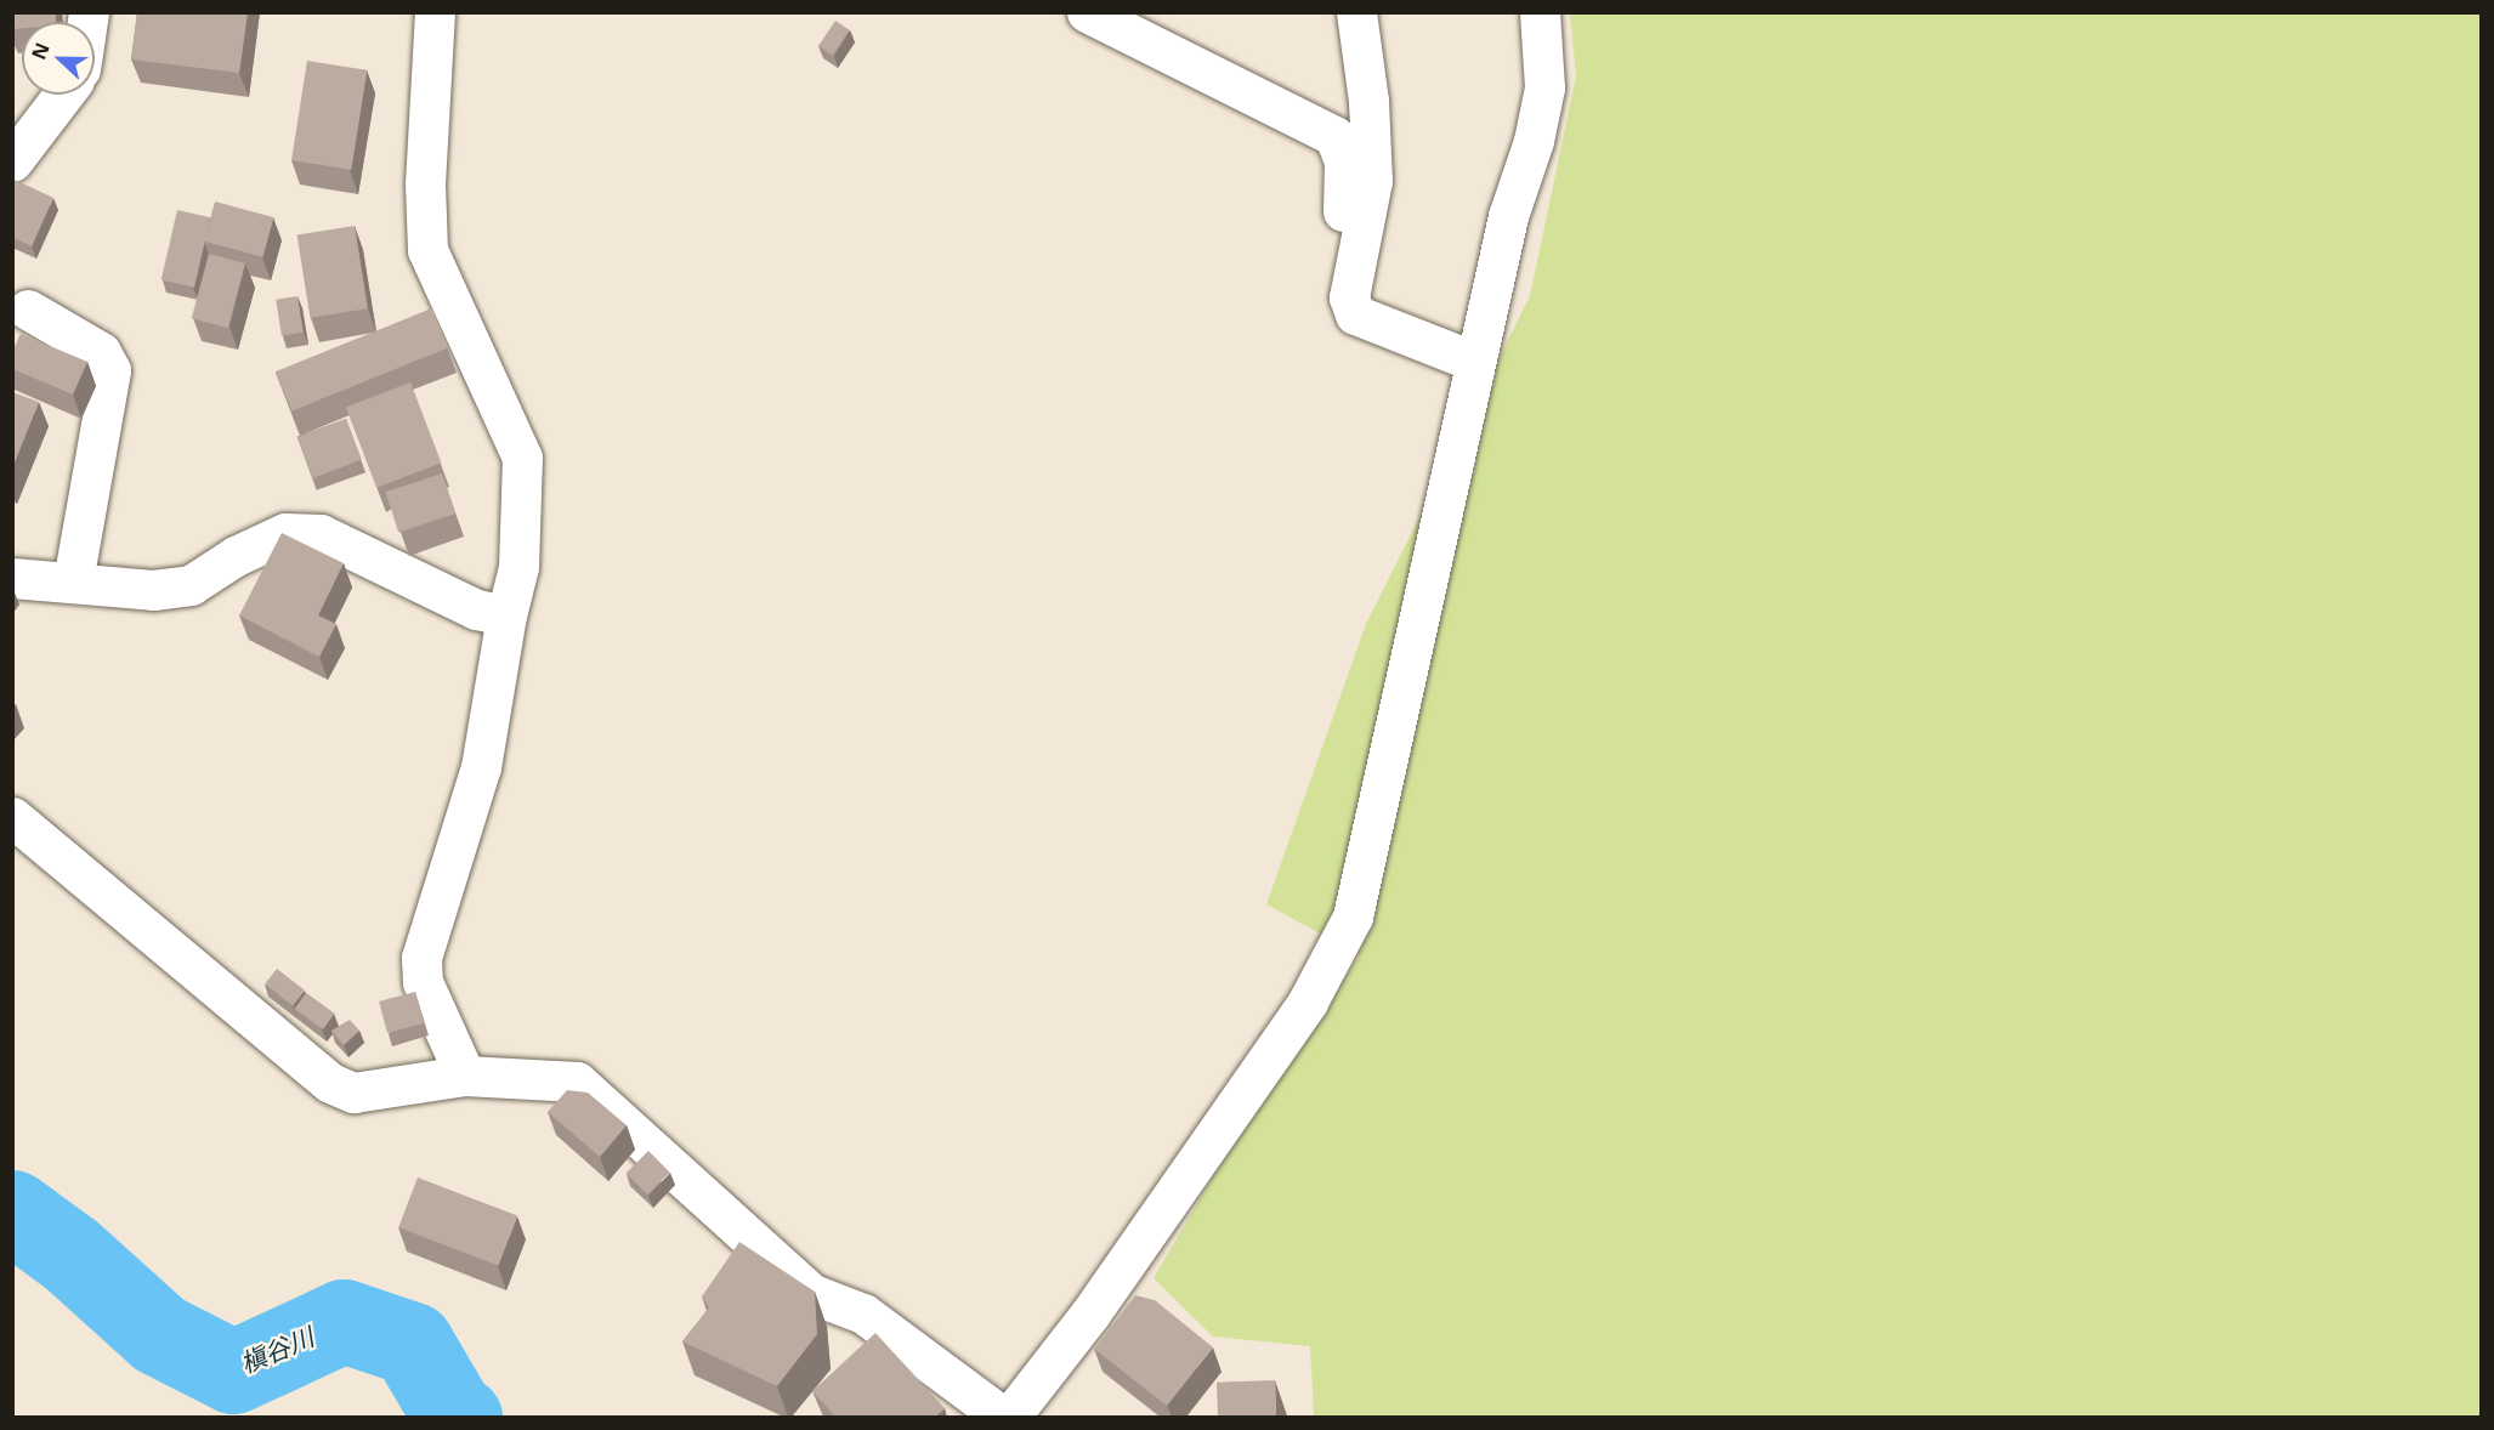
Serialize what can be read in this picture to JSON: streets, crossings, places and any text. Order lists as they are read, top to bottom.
{
  "water": ["槇谷川"],
  "north": "left"
}
